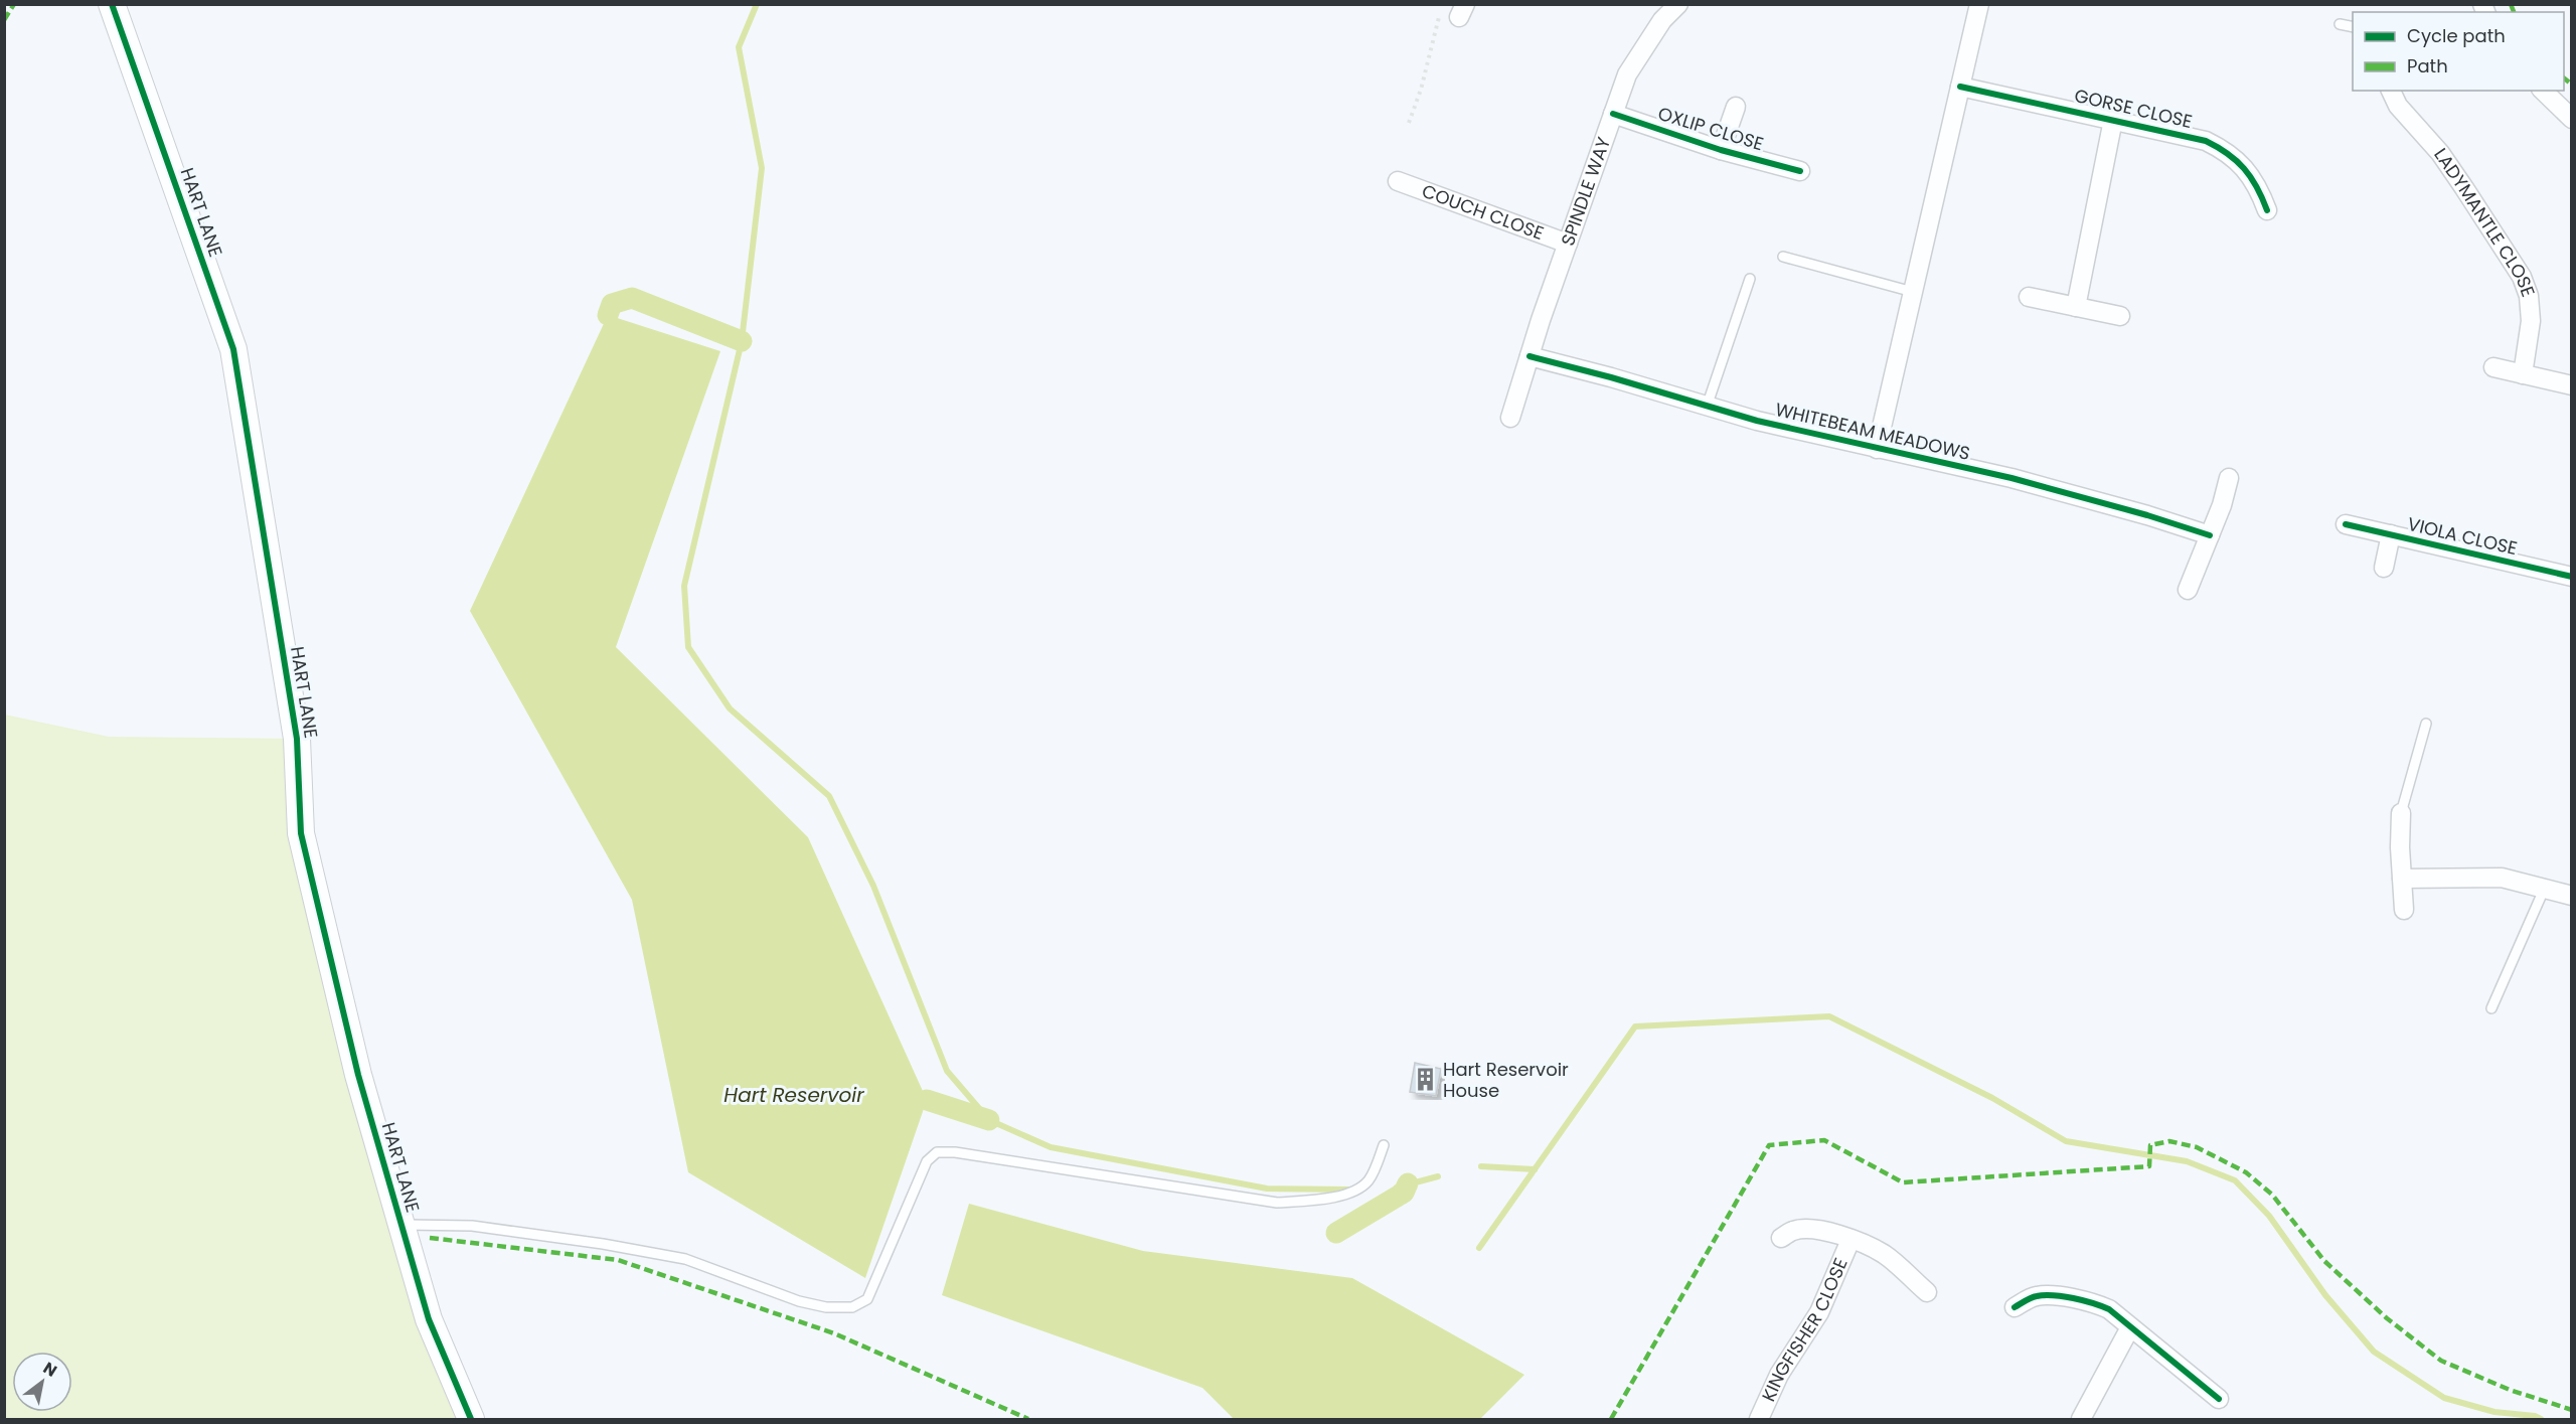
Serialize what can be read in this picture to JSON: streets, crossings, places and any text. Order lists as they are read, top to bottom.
{
  "streets": {
    "street": [
      "GORSE CLOSE",
      "OXLIP CLOSE",
      "SPINDLE WAY",
      "HART LANE",
      "COUCH CLOSE",
      "LADYMANTLE CLOSE",
      "WHITEBEAM MEADOWS",
      "VIOLA CLOSE",
      "KINGFISHER CLOSE"
    ]
  },
  "crossings": [
    ["OXLIP CLOSE", "SPINDLE WAY"],
    ["SPINDLE WAY", "COUCH CLOSE"],
    ["SPINDLE WAY", "WHITEBEAM MEADOWS"]
  ],
  "water": ["Hart Reservoir"],
  "places": {
    "building": ["Hart Reservoir House"]
  },
  "legend": ["Cycle path", "Path"],
  "north": "top right"
}
